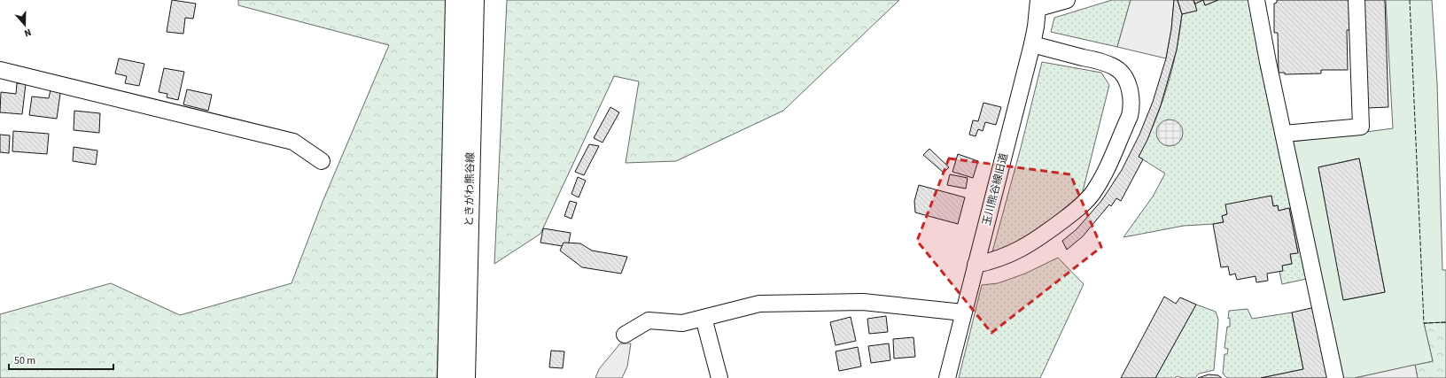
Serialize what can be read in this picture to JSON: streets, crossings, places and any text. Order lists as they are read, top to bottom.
{
  "streets": {
    "main road": ["ときがわ熊谷線"],
    "street": ["玉川熊谷線旧道"]
  },
  "scale_bar": "50 m",
  "north": "bottom"
}
